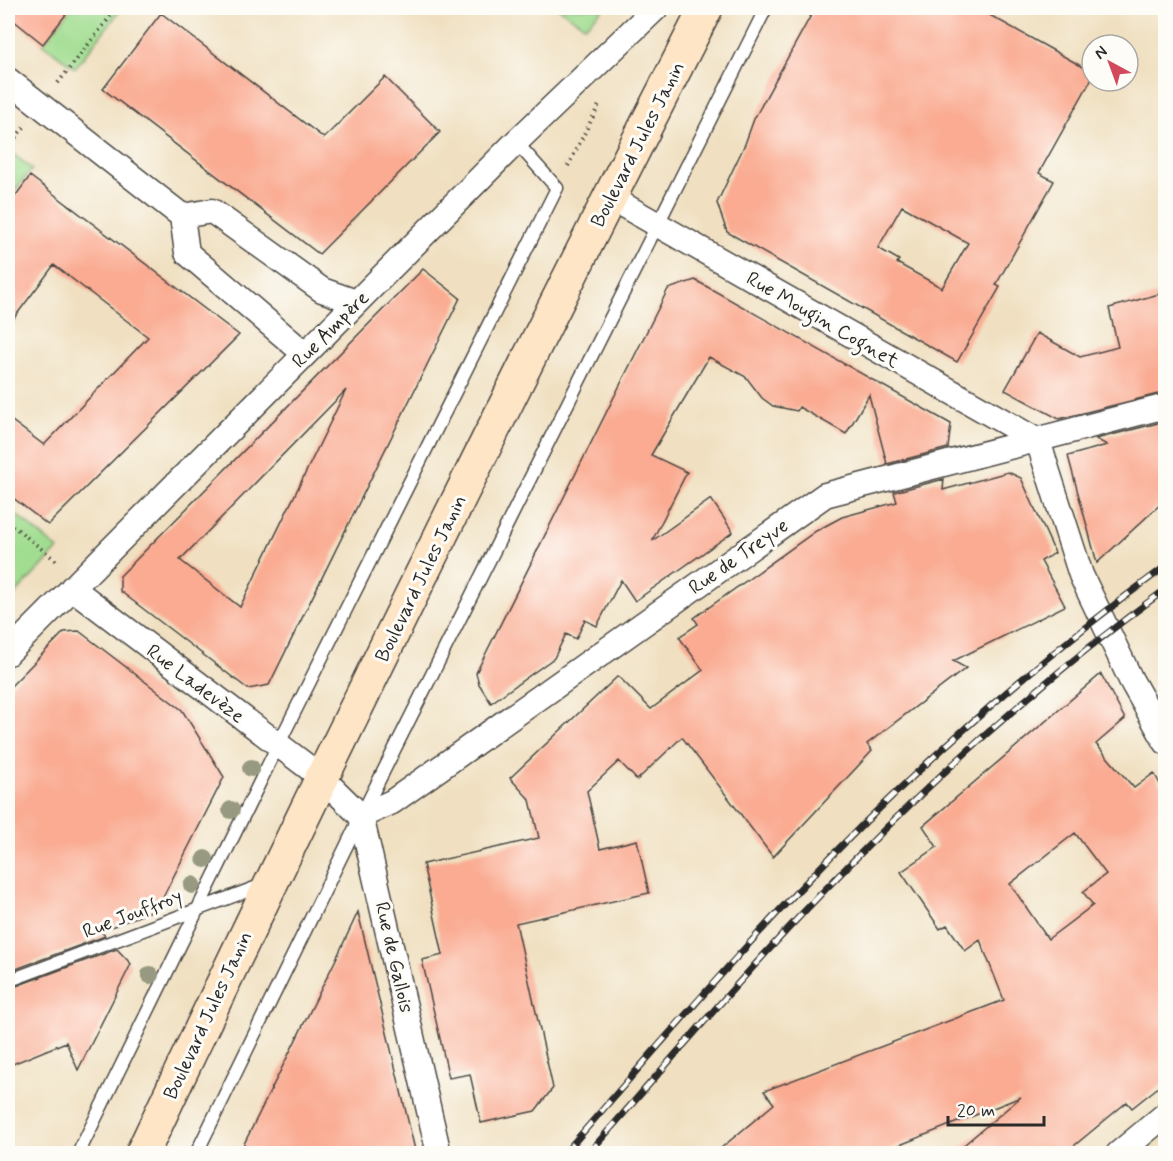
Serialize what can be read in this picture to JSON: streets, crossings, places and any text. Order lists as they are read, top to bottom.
{
  "streets": {
    "main road": ["Boulevard Jules Janin"],
    "street": [
      "Rue Mougin Cognet",
      "Rue Ampère",
      "Rue de Treyve",
      "Rue Ladevèze",
      "Rue de Gallois"
    ],
    "lane": ["Rue Jouffroy"]
  },
  "crossings": [
    ["Boulevard Jules Janin", "Rue Mougin Cognet"],
    ["Boulevard Jules Janin", "Rue Ladevèze"],
    ["Boulevard Jules Janin", "Rue Jouffroy"],
    ["Rue Mougin Cognet", "Rue de Treyve"],
    ["Rue Ampère", "Rue Ladevèze"],
    ["Rue de Treyve", "Rue de Gallois"]
  ],
  "scale_bar": "20 m",
  "north": "top left"
}
